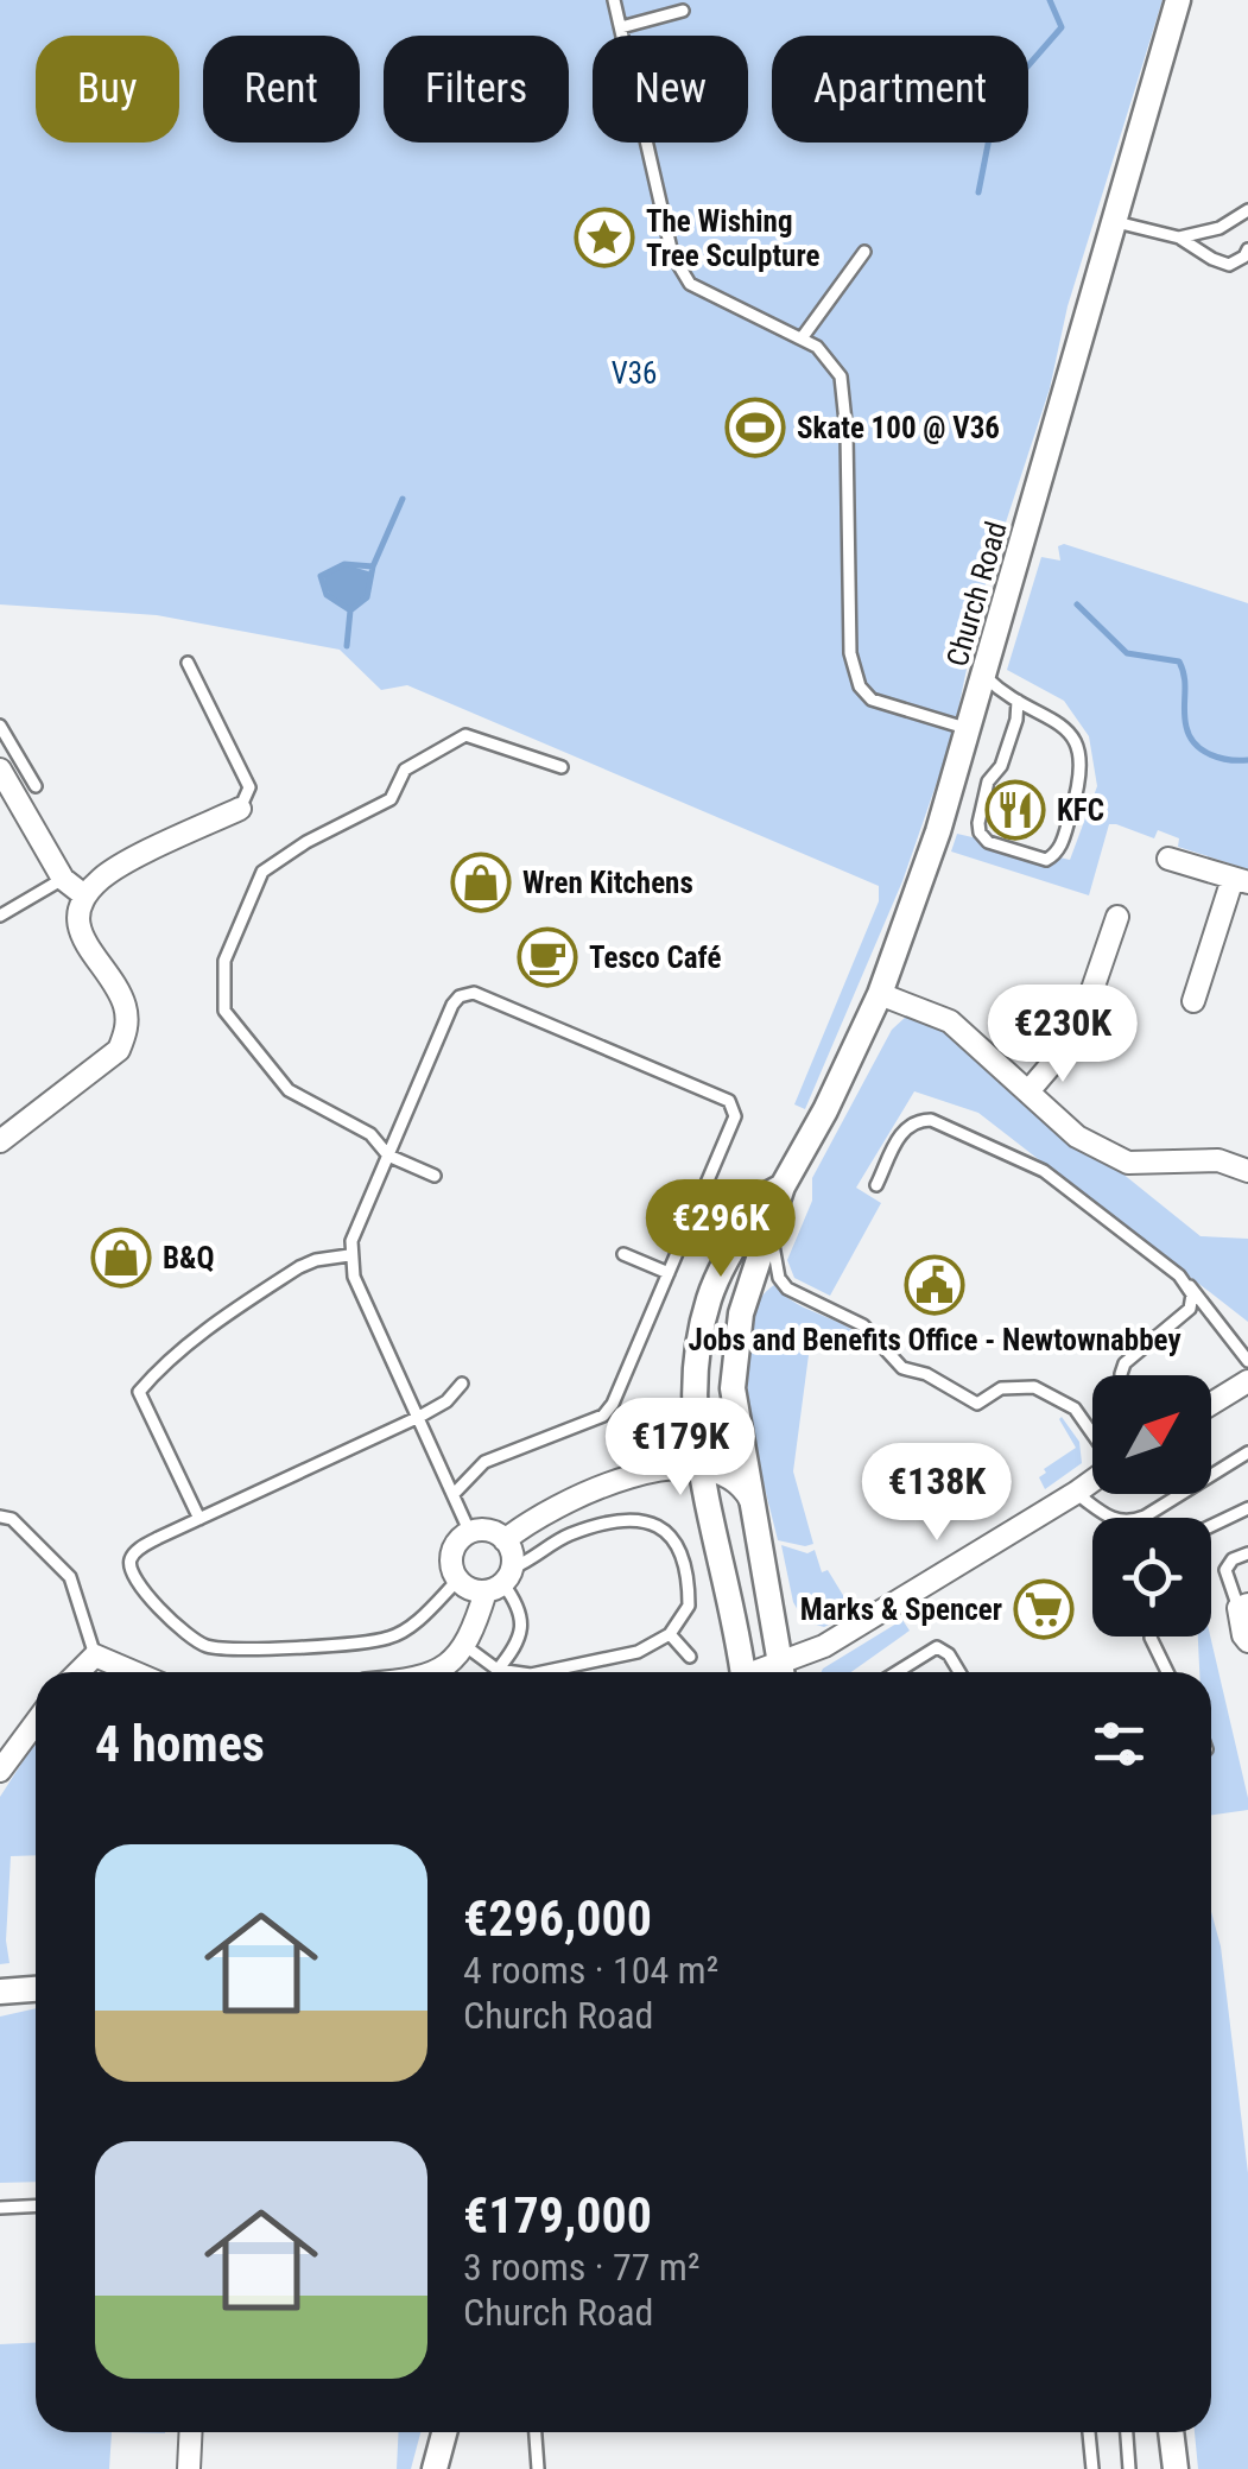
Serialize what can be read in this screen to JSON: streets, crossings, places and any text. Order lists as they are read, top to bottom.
{
  "streets": {
    "street": ["Church Road"]
  },
  "parks": ["V36"],
  "places": {
    "place": ["The Wishing Tree Sculpture"],
    "sports": ["Skate 100 @ V36"],
    "restaurant": ["KFC"],
    "shop": ["Wren Kitchens", "B&Q"],
    "cafe": ["Tesco Café"],
    "public building": ["Jobs and Benefits Office - Newtownabbey"],
    "supermarket": ["Marks & Spencer"]
  },
  "north": "top right",
  "page": {
    "chip": [
      "Buy",
      "Rent",
      "Filters",
      "New",
      "Apartment"
    ],
    "price": [
      "€230K",
      "€296K",
      "€179K",
      "€138K"
    ],
    "heading": "4 homes",
    "list": [
      {
        "name": "€296,000",
        "note": "4 rooms · 104 m² · Church Road"
      },
      {
        "name": "€179,000",
        "note": "3 rooms · 77 m² · Church Road"
      }
    ]
  }
}
